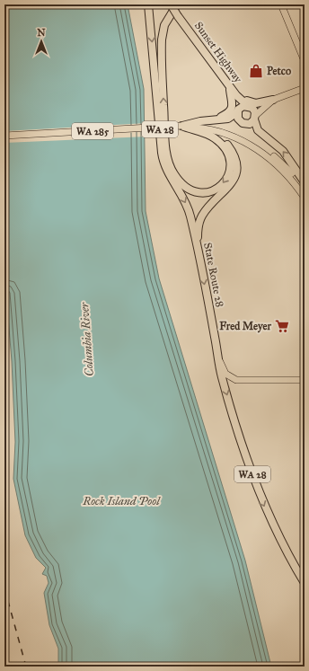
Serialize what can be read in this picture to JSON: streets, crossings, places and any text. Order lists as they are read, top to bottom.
{
  "streets": {
    "highway": ["Sunset Highway", "WA 28", "State Route 28"],
    "main road": ["WA 285"]
  },
  "one_way": ["State Route 28"],
  "water": ["Columbia River", "Rock Island Pool"],
  "places": {
    "shop": ["Petco"],
    "supermarket": ["Fred Meyer"]
  },
  "north": "top"
}
